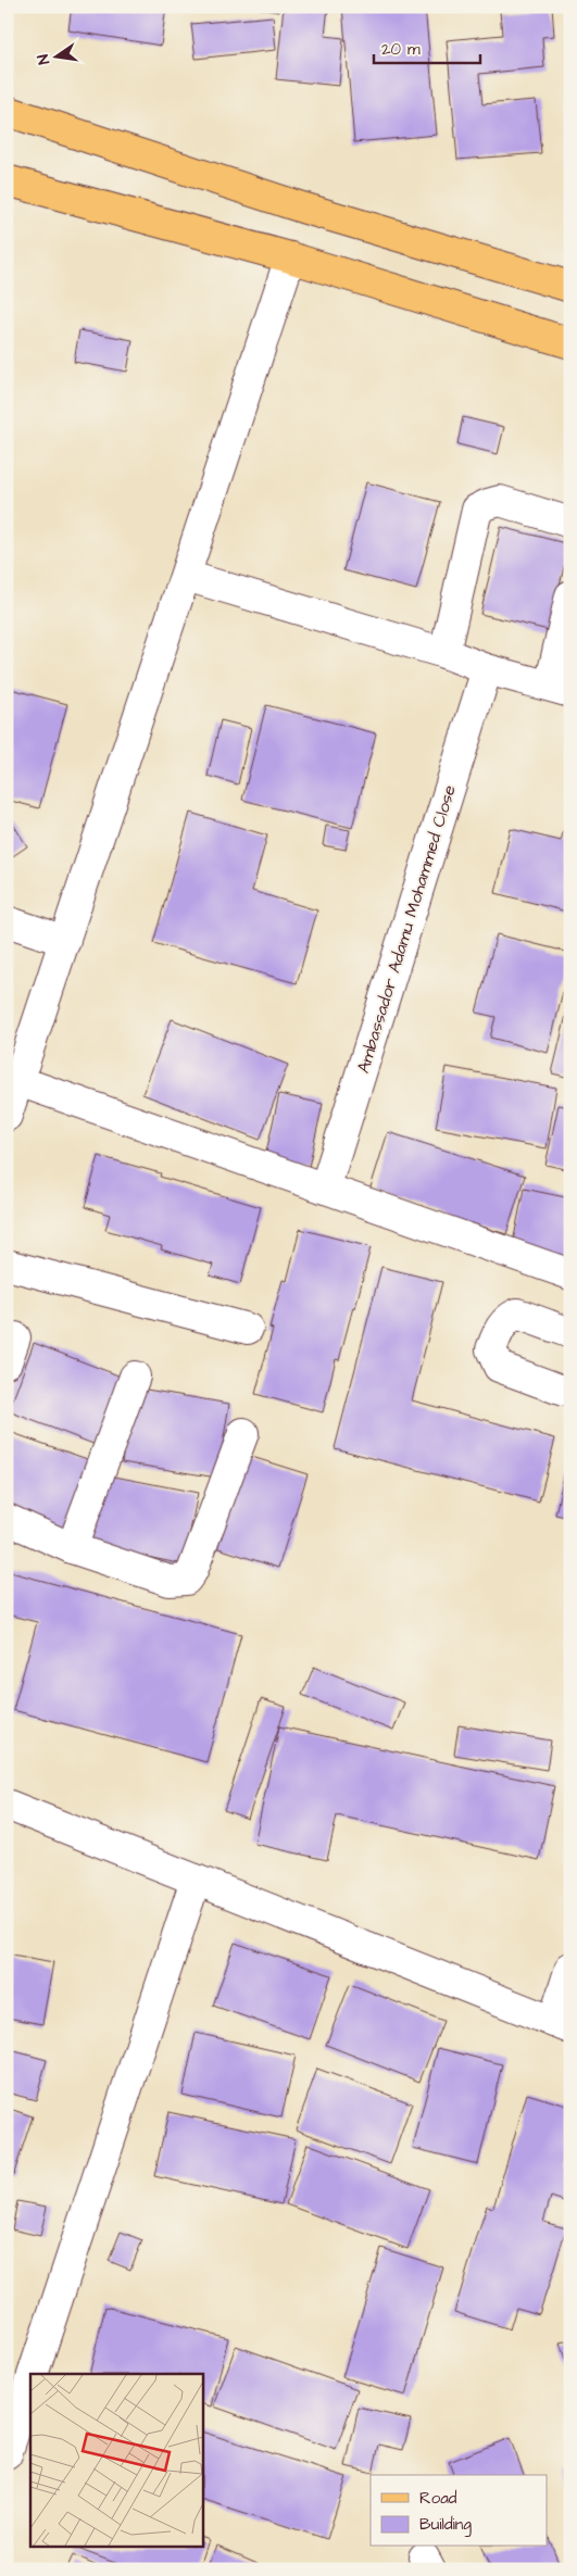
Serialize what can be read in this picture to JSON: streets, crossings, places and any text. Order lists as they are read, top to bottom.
{
  "streets": {
    "street": ["Ambassador Adamu Mohammed Close"]
  },
  "legend": ["Road", "Building"],
  "scale_bar": "20 m",
  "north": "left"
}
